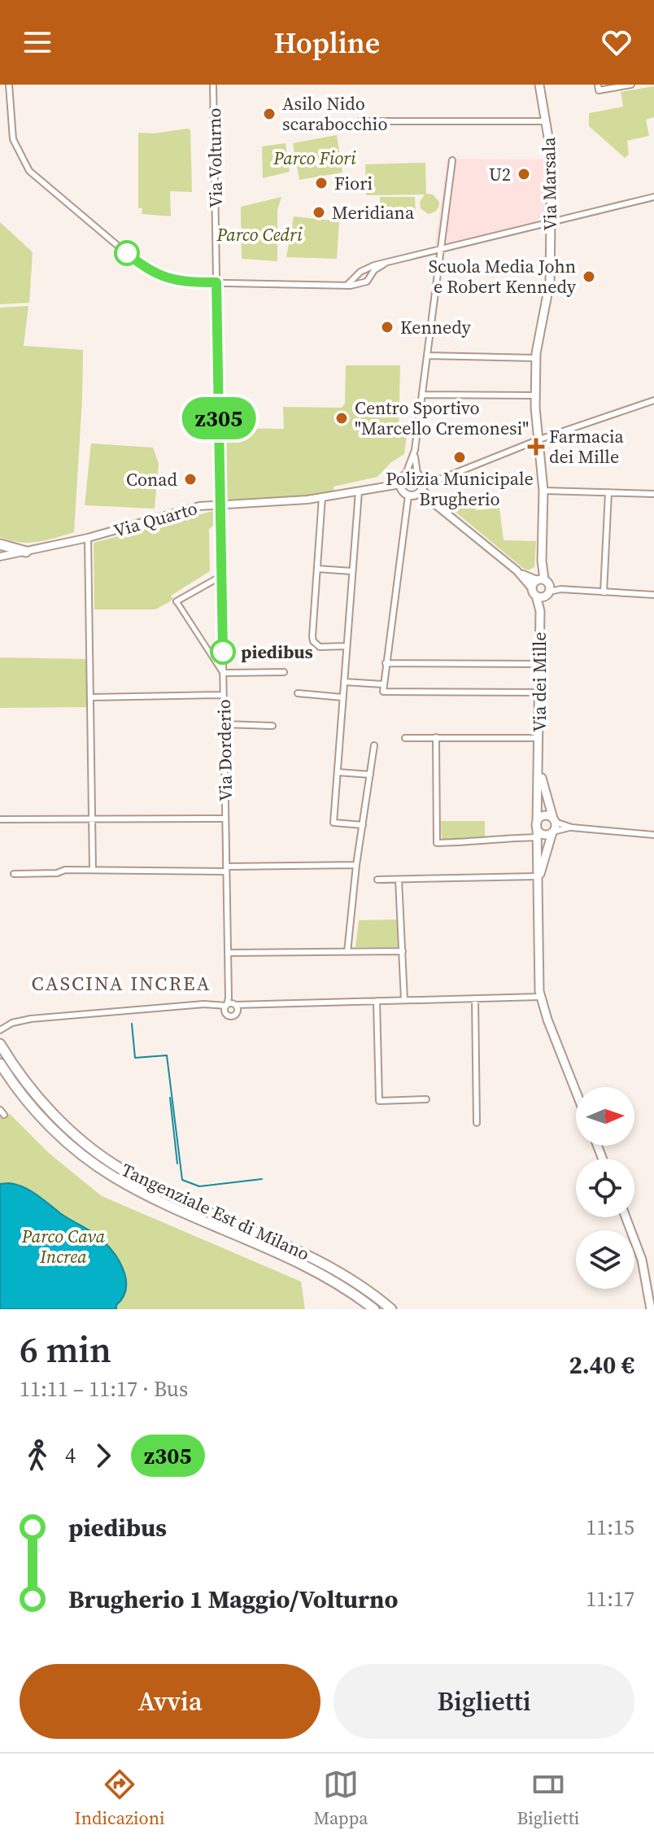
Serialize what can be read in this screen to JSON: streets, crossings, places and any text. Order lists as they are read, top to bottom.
{
  "streets": {
    "highway": ["Tangenziale Est di Milano"],
    "main road": ["Via Marsala", "Via dei Mille"],
    "street": ["Via Volturno", "Via Quarto", "Via Dorderio"]
  },
  "crossings": [
    ["Via Volturno", "Via Quarto"],
    ["Via Volturno", "Via Dorderio"],
    ["Via Marsala", "Via dei Mille"],
    ["Via Quarto", "Via Dorderio"]
  ],
  "districts": ["CASCINA INCREA"],
  "parks": ["Parco Fiori", "Parco Cedri", "Parco Cava Increa"],
  "places": {
    "other": [
      "Asilo Nido scarabocchio",
      "U2",
      "Fiori",
      "Meridiana",
      "Scuola Media John e Robert Kennedy",
      "Kennedy",
      "Centro Sportivo \"Marcello Cremonesi\"",
      "Polizia Municipale Brugherio",
      "Conad",
      "piedibus"
    ],
    "health": ["Farmacia dei Mille"]
  },
  "lines": ["bus line z305"],
  "north": "right",
  "page": {
    "header": "Hopline",
    "on_map": "z305",
    "heading": ["6 min", "11:11 – 11:17 · Bus", "2.40 €"],
    "legs": ["4", "z305"],
    "list": [
      {
        "name": "piedibus",
        "value": "11:15"
      },
      {
        "name": "Brugherio 1 Maggio/Volturno",
        "value": "11:17"
      }
    ],
    "buttons": ["Avvia", "Biglietti"],
    "tabs": ["Indicazioni", "Mappa", "Biglietti"]
  }
}
